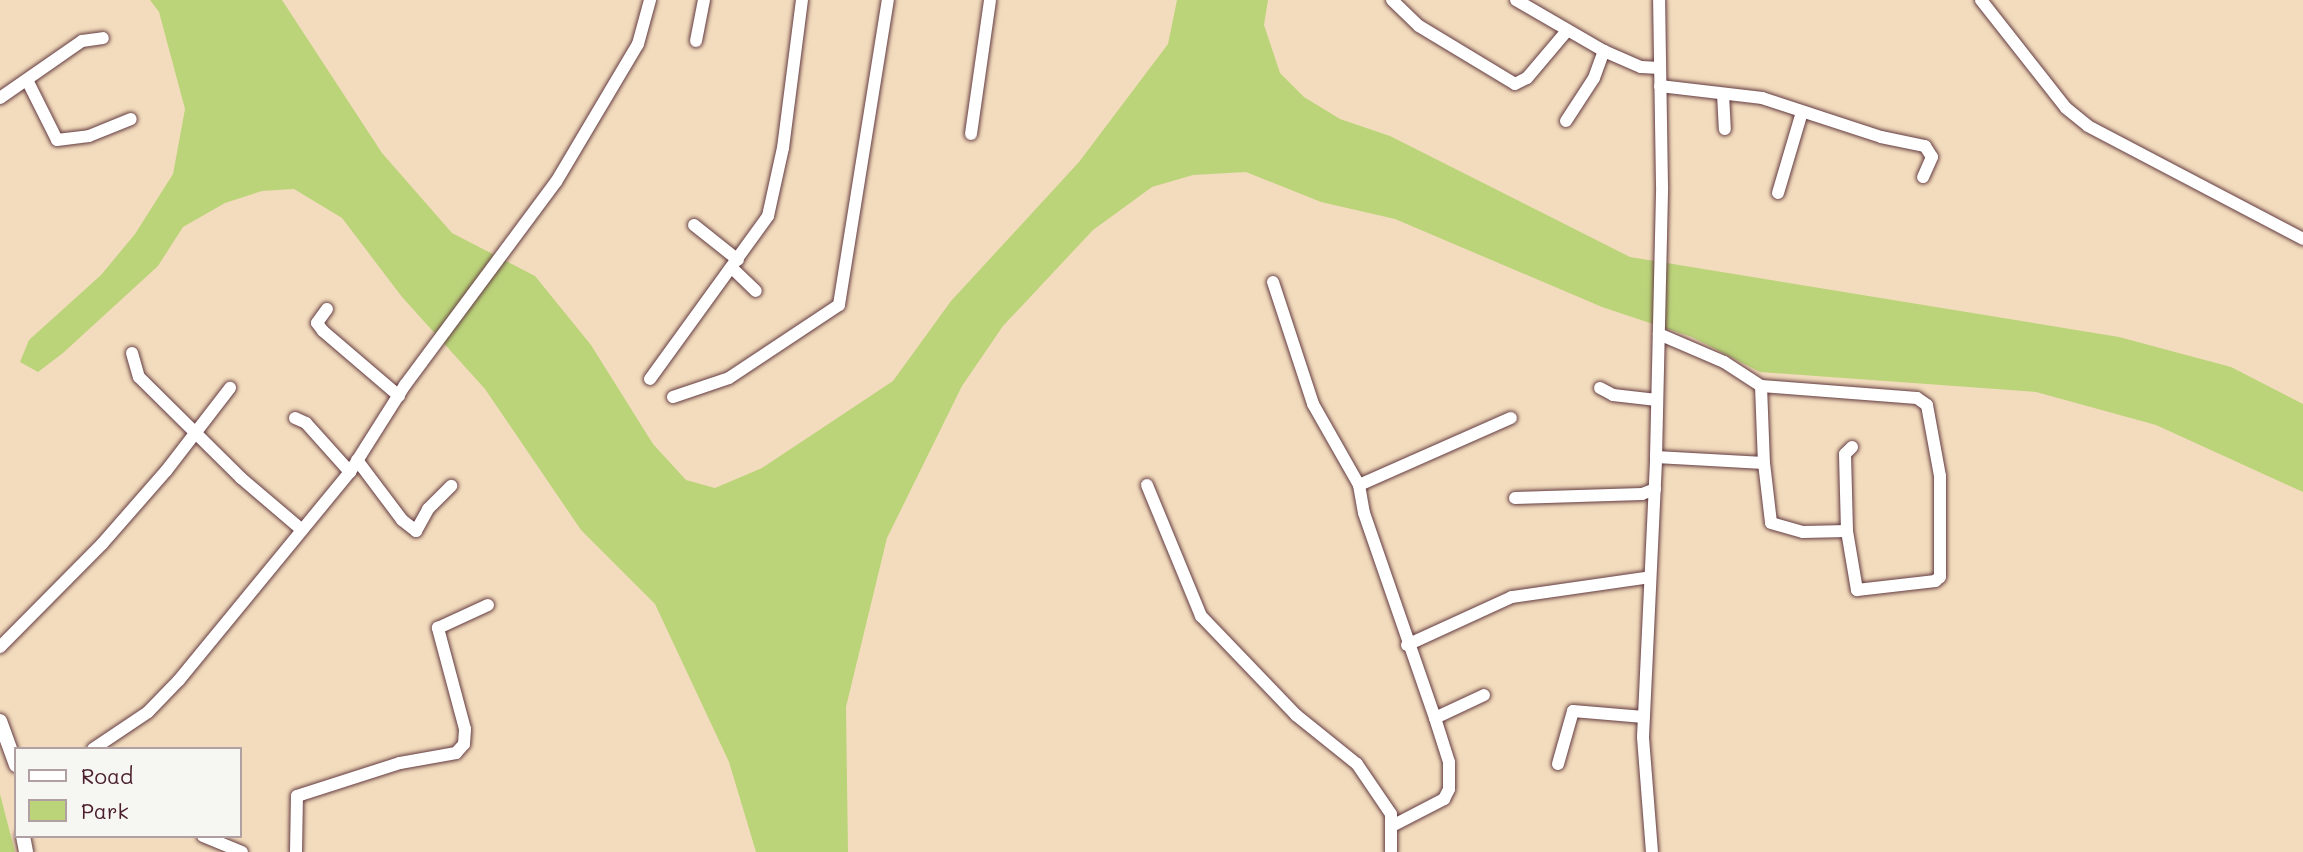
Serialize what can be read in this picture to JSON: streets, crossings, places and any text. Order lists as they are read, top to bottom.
{
  "legend": ["Road", "Park"]
}
